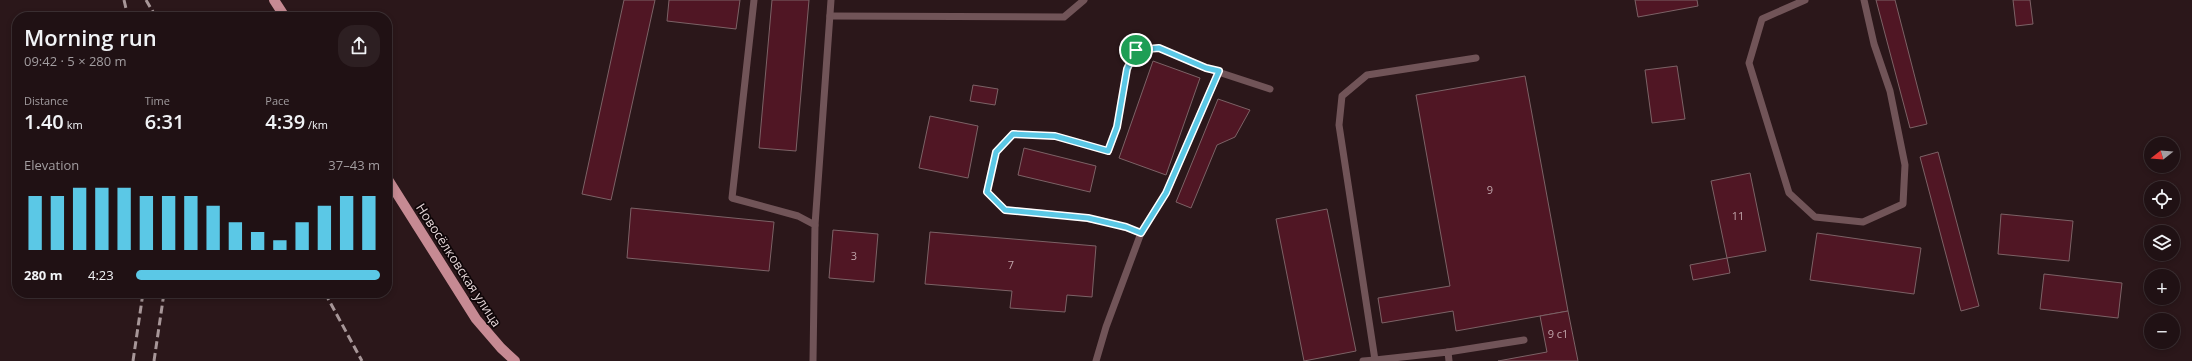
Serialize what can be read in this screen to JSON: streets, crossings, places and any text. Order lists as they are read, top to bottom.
{
  "streets": {
    "main road": ["Новосёлковская улица"]
  },
  "house_numbers": [
    "9",
    "11",
    "3",
    "7",
    "9 с1"
  ],
  "north": "left",
  "page": {
    "heading": ["Morning run", "09:42 · 5 × 280 m"],
    "stats": [
      ["Distance", "1.40 km"],
      ["Time", "6:31"],
      ["Pace", "4:39 /km"]
    ],
    "map_buttons": ["+", "−"],
    "chart": ["Elevation", "37–43 m"],
    "list": [
      {
        "name": "280 m",
        "note": "4:23"
      }
    ]
  }
}
